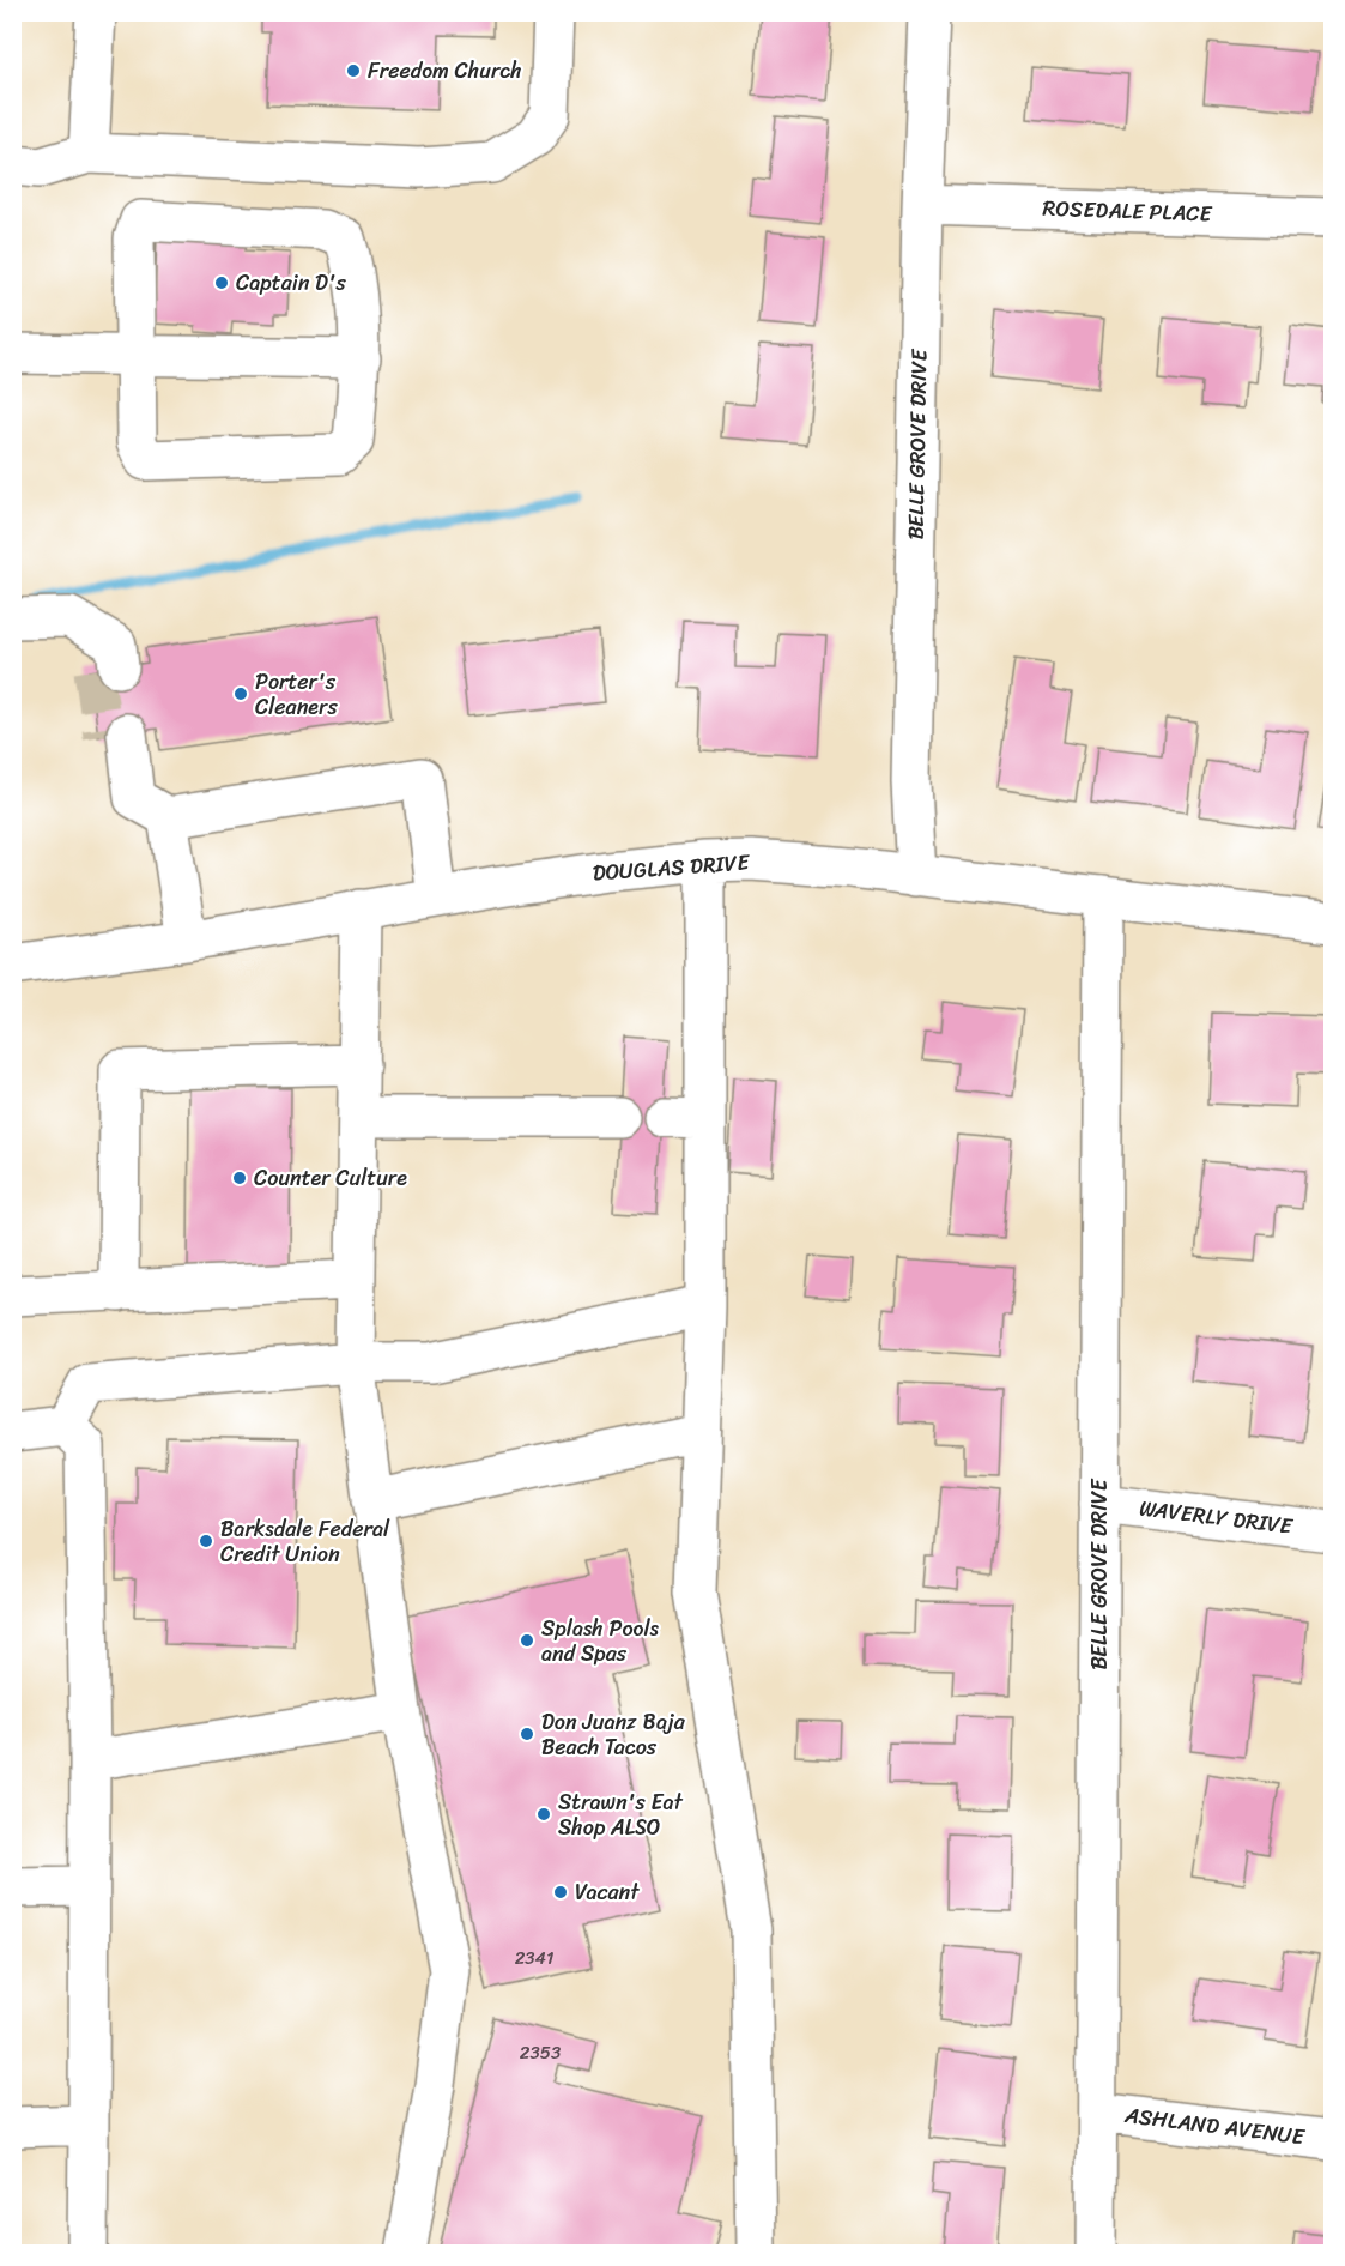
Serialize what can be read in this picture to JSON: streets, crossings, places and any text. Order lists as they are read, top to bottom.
{
  "streets": {
    "street": [
      "ROSEDALE PLACE",
      "BELLE GROVE DRIVE",
      "DOUGLAS DRIVE",
      "WAVERLY DRIVE",
      "ASHLAND AVENUE"
    ]
  },
  "crossings": [
    ["ROSEDALE PLACE", "BELLE GROVE DRIVE"],
    ["BELLE GROVE DRIVE", "DOUGLAS DRIVE"],
    ["BELLE GROVE DRIVE", "WAVERLY DRIVE"],
    ["BELLE GROVE DRIVE", "ASHLAND AVENUE"]
  ],
  "places": [
    "Freedom Church",
    "Captain D's",
    "Porter's Cleaners",
    "Counter Culture",
    "Barksdale Federal Credit Union",
    "Splash Pools and Spas",
    "Don Juanz Baja Beach Tacos",
    "Strawn's Eat Shop ALSO",
    "Vacant"
  ],
  "house_numbers": ["2341", "2353"]
}
